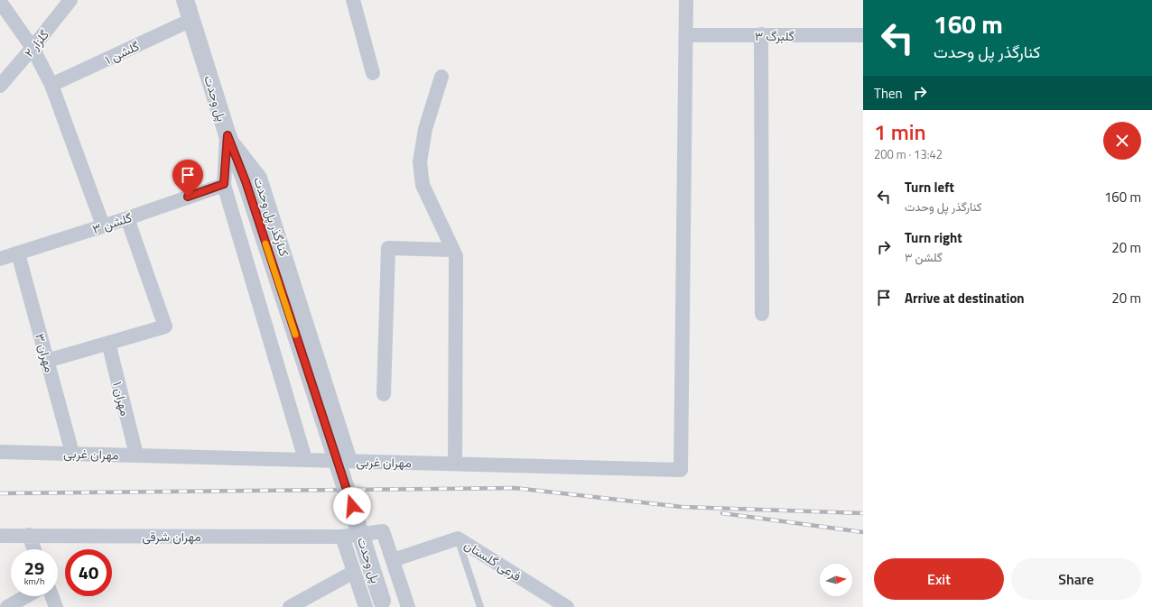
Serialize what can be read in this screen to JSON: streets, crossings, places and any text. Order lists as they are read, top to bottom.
{
  "streets": {
    "street": [
      "گلبرگ ۳",
      "گلزار ۲",
      "گلشن ۱",
      "پل وحدت",
      "کنارگذر پل وحدت",
      "گلشن ۳",
      "مهران ۳",
      "مهران ۱",
      "مهران غربی",
      "مهران شرقی",
      "فرعی گلستان"
    ]
  },
  "crossings": [
    ["گلبرگ ۳", "مهران غربی"],
    ["گلشن ۱", "پل وحدت"],
    ["پل وحدت", "کنارگذر پل وحدت"],
    ["کنارگذر پل وحدت", "مهران غربی"],
    ["گلشن ۳", "مهران ۳"],
    ["مهران ۳", "مهران غربی"],
    ["مهران ۱", "مهران غربی"],
    ["مهران شرقی", "فرعی گلستان"]
  ],
  "north": "right",
  "page": {
    "turn": ["160 m", "کنارگذر پل وحدت"],
    "then": "Then",
    "heading": ["1 min", "200 m · 13:42"],
    "list": [
      {
        "name": "Turn left",
        "note": "کنارگذر پل وحدت",
        "value": "160 m"
      },
      {
        "name": "Turn right",
        "note": "گلشن ۳",
        "value": "20 m"
      },
      {
        "name": "Arrive at destination",
        "value": "20 m"
      }
    ],
    "speed": "29 km/h",
    "limit": "40",
    "buttons": ["Exit", "Share"]
  }
}
